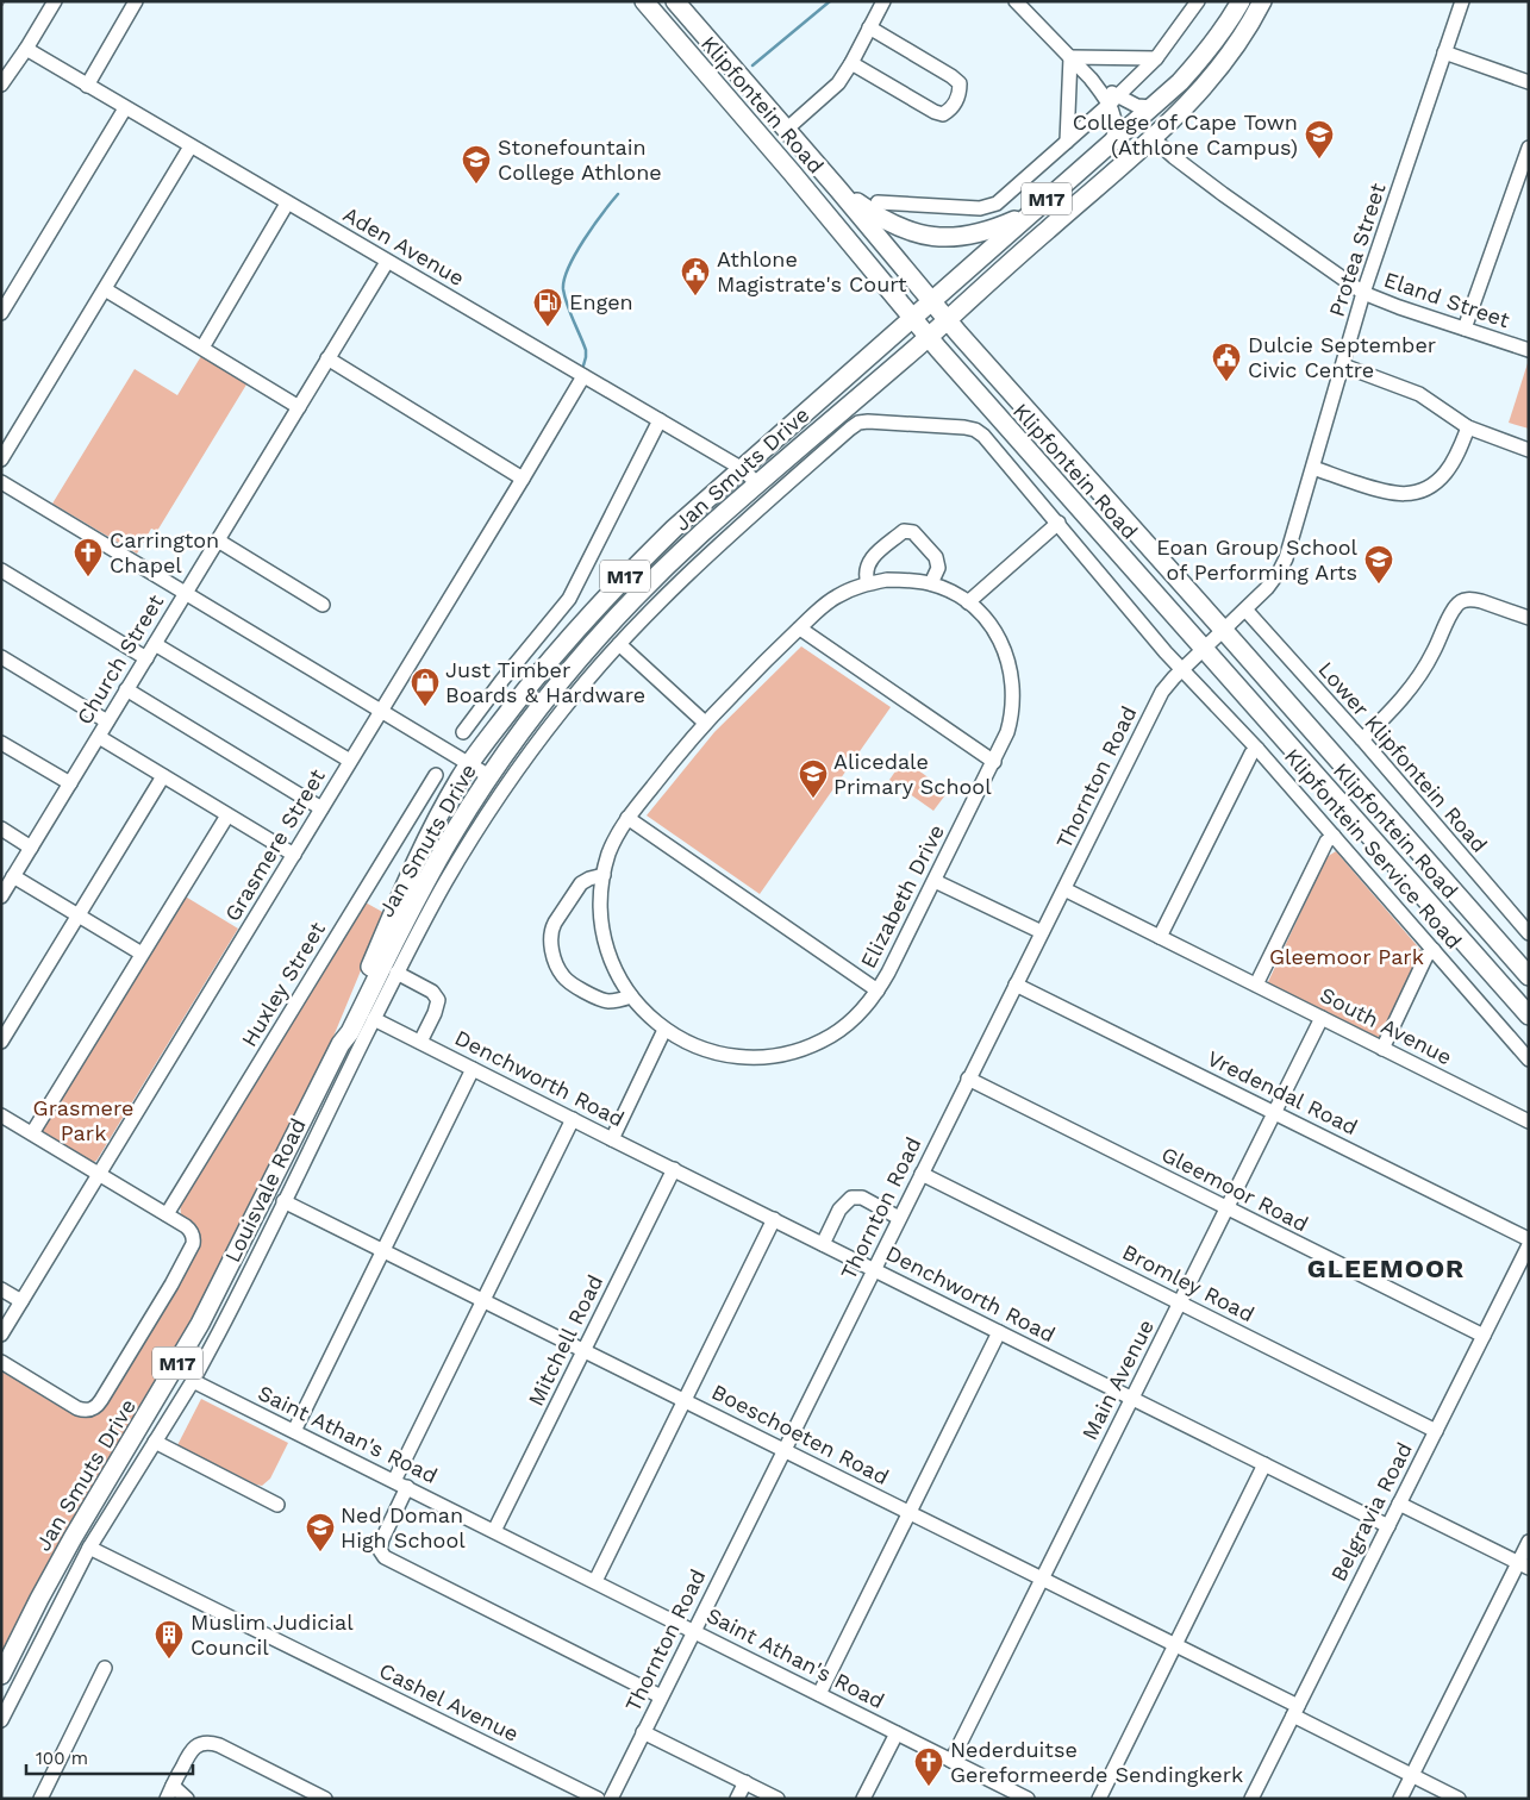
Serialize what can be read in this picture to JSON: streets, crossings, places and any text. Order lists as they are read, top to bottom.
{
  "streets": {
    "main road": ["Klipfontein Road", "M17", "Jan Smuts Drive"],
    "street": [
      "Aden Avenue",
      "Protea Street",
      "Eland Street",
      "Church Street",
      "Lower Klipfontein Road",
      "Thornton Road",
      "Grasmere Street",
      "Klipfontein Service Road",
      "Elizabeth Drive",
      "Huxley Street",
      "South Avenue",
      "Denchworth Road",
      "Vredendal Road",
      "Gleemoor Road",
      "Louisvale Road",
      "Bromley Road",
      "Mitchell Road",
      "Main Avenue",
      "Saint Athan's Road",
      "Boeschoeten Road",
      "Belgravia Road",
      "Cashel Avenue"
    ]
  },
  "crossings": [
    ["Klipfontein Road", "Protea Street"],
    ["Klipfontein Road", "Jan Smuts Drive"],
    ["Klipfontein Road", "Thornton Road"],
    ["Aden Avenue", "Jan Smuts Drive"],
    ["Aden Avenue", "Church Street"],
    ["Aden Avenue", "Grasmere Street"],
    ["Protea Street", "Eland Street"],
    ["Protea Street", "Lower Klipfontein Road"],
    ["Protea Street", "Thornton Road"],
    ["Eland Street", "Jan Smuts Drive"],
    ["Thornton Road", "Klipfontein Service Road"],
    ["Thornton Road", "South Avenue"],
    ["Thornton Road", "Denchworth Road"],
    ["Thornton Road", "Vredendal Road"],
    ["Thornton Road", "Gleemoor Road"],
    ["Thornton Road", "Bromley Road"],
    ["Thornton Road", "Saint Athan's Road"],
    ["Thornton Road", "Boeschoeten Road"],
    ["Klipfontein Service Road", "Louisvale Road"],
    ["South Avenue", "Main Avenue"],
    ["Denchworth Road", "Louisvale Road"],
    ["Denchworth Road", "Mitchell Road"],
    ["Denchworth Road", "Main Avenue"],
    ["Denchworth Road", "Belgravia Road"],
    ["Vredendal Road", "Main Avenue"],
    ["Gleemoor Road", "Main Avenue"],
    ["Gleemoor Road", "Belgravia Road"],
    ["Louisvale Road", "Saint Athan's Road"],
    ["Louisvale Road", "Boeschoeten Road"],
    ["Louisvale Road", "Cashel Avenue"],
    ["Bromley Road", "Main Avenue"],
    ["Bromley Road", "Belgravia Road"],
    ["Mitchell Road", "Saint Athan's Road"],
    ["Mitchell Road", "Boeschoeten Road"],
    ["Main Avenue", "Saint Athan's Road"],
    ["Main Avenue", "Boeschoeten Road"],
    ["Boeschoeten Road", "Belgravia Road"]
  ],
  "districts": ["GLEEMOOR"],
  "parks": ["Gleemoor Park", "Grasmere Park"],
  "places": {
    "school or university": [
      "College of Cape Town (Athlone Campus)",
      "Stonefountain College Athlone",
      "Eoan Group School of Performing Arts",
      "Alicedale Primary School",
      "Ned Doman High School"
    ],
    "public building": ["Athlone Magistrate's Court", "Dulcie September Civic Centre"],
    "fuel station": ["Engen"],
    "church": ["Carrington Chapel", "Nederduitse Gereformeerde Sendingkerk"],
    "shop": ["Just Timber Boards & Hardware"],
    "building": ["Muslim Judicial Council"]
  },
  "scale_bar": "100 m"
}
